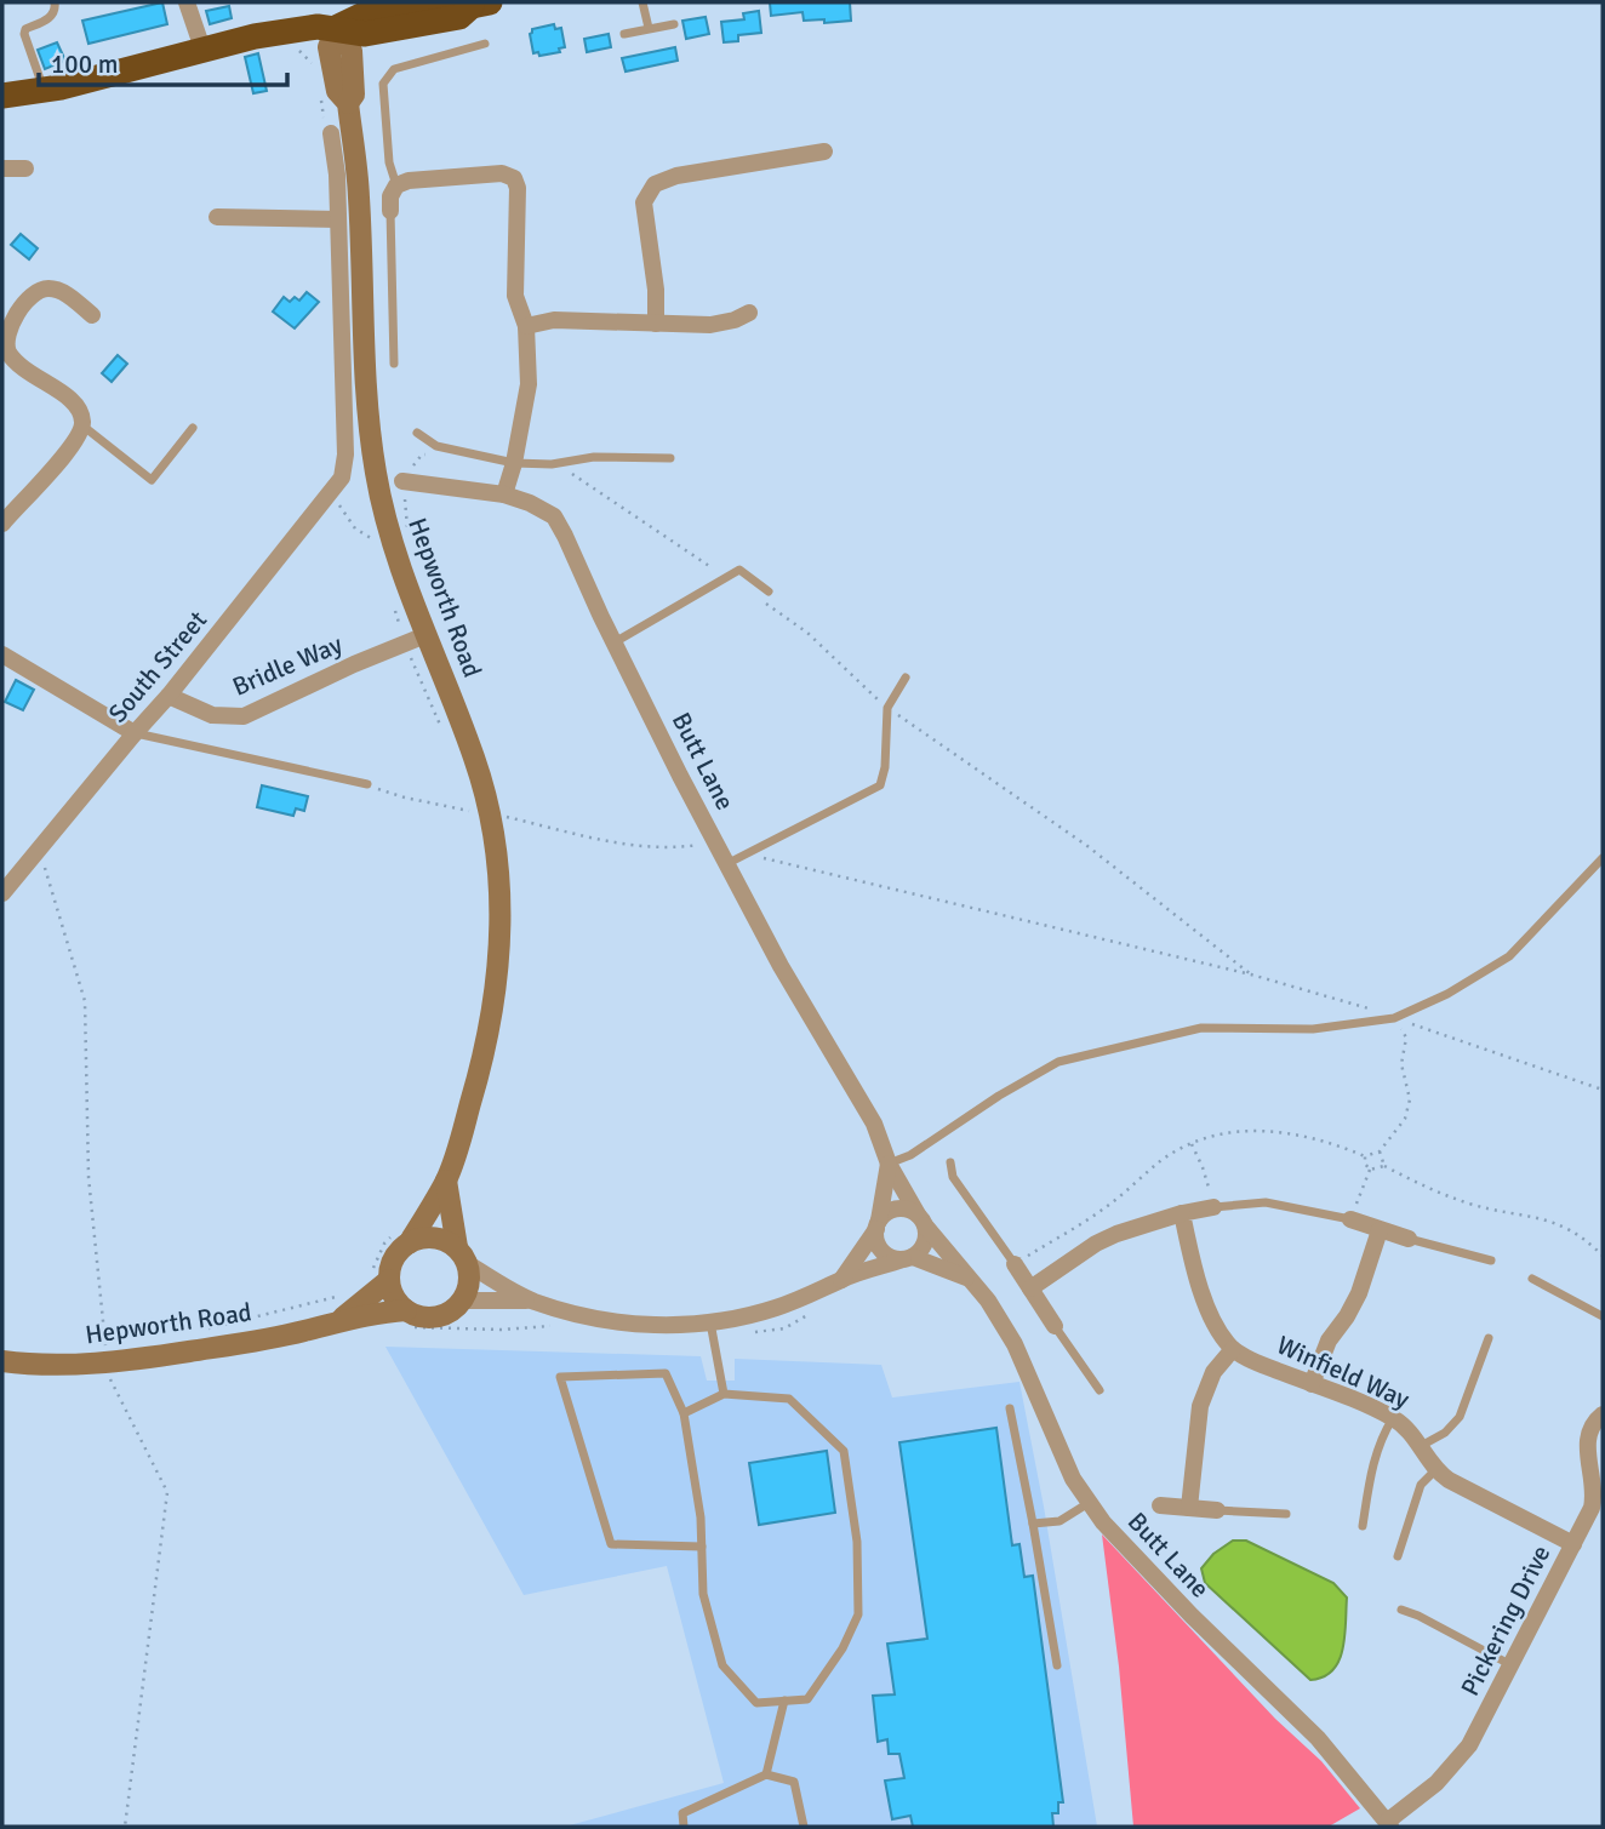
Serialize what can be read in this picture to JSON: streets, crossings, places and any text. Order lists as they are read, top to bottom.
{
  "streets": {
    "street": [
      "Hepworth Road",
      "Bridle Way",
      "South Street",
      "Butt Lane",
      "Winfield Way",
      "Pickering Drive"
    ]
  },
  "crossings": [
    ["Hepworth Road", "Bridle Way"],
    ["Bridle Way", "South Street"],
    ["Butt Lane", "Pickering Drive"],
    ["Winfield Way", "Pickering Drive"]
  ],
  "scale_bar": "100 m"
}
